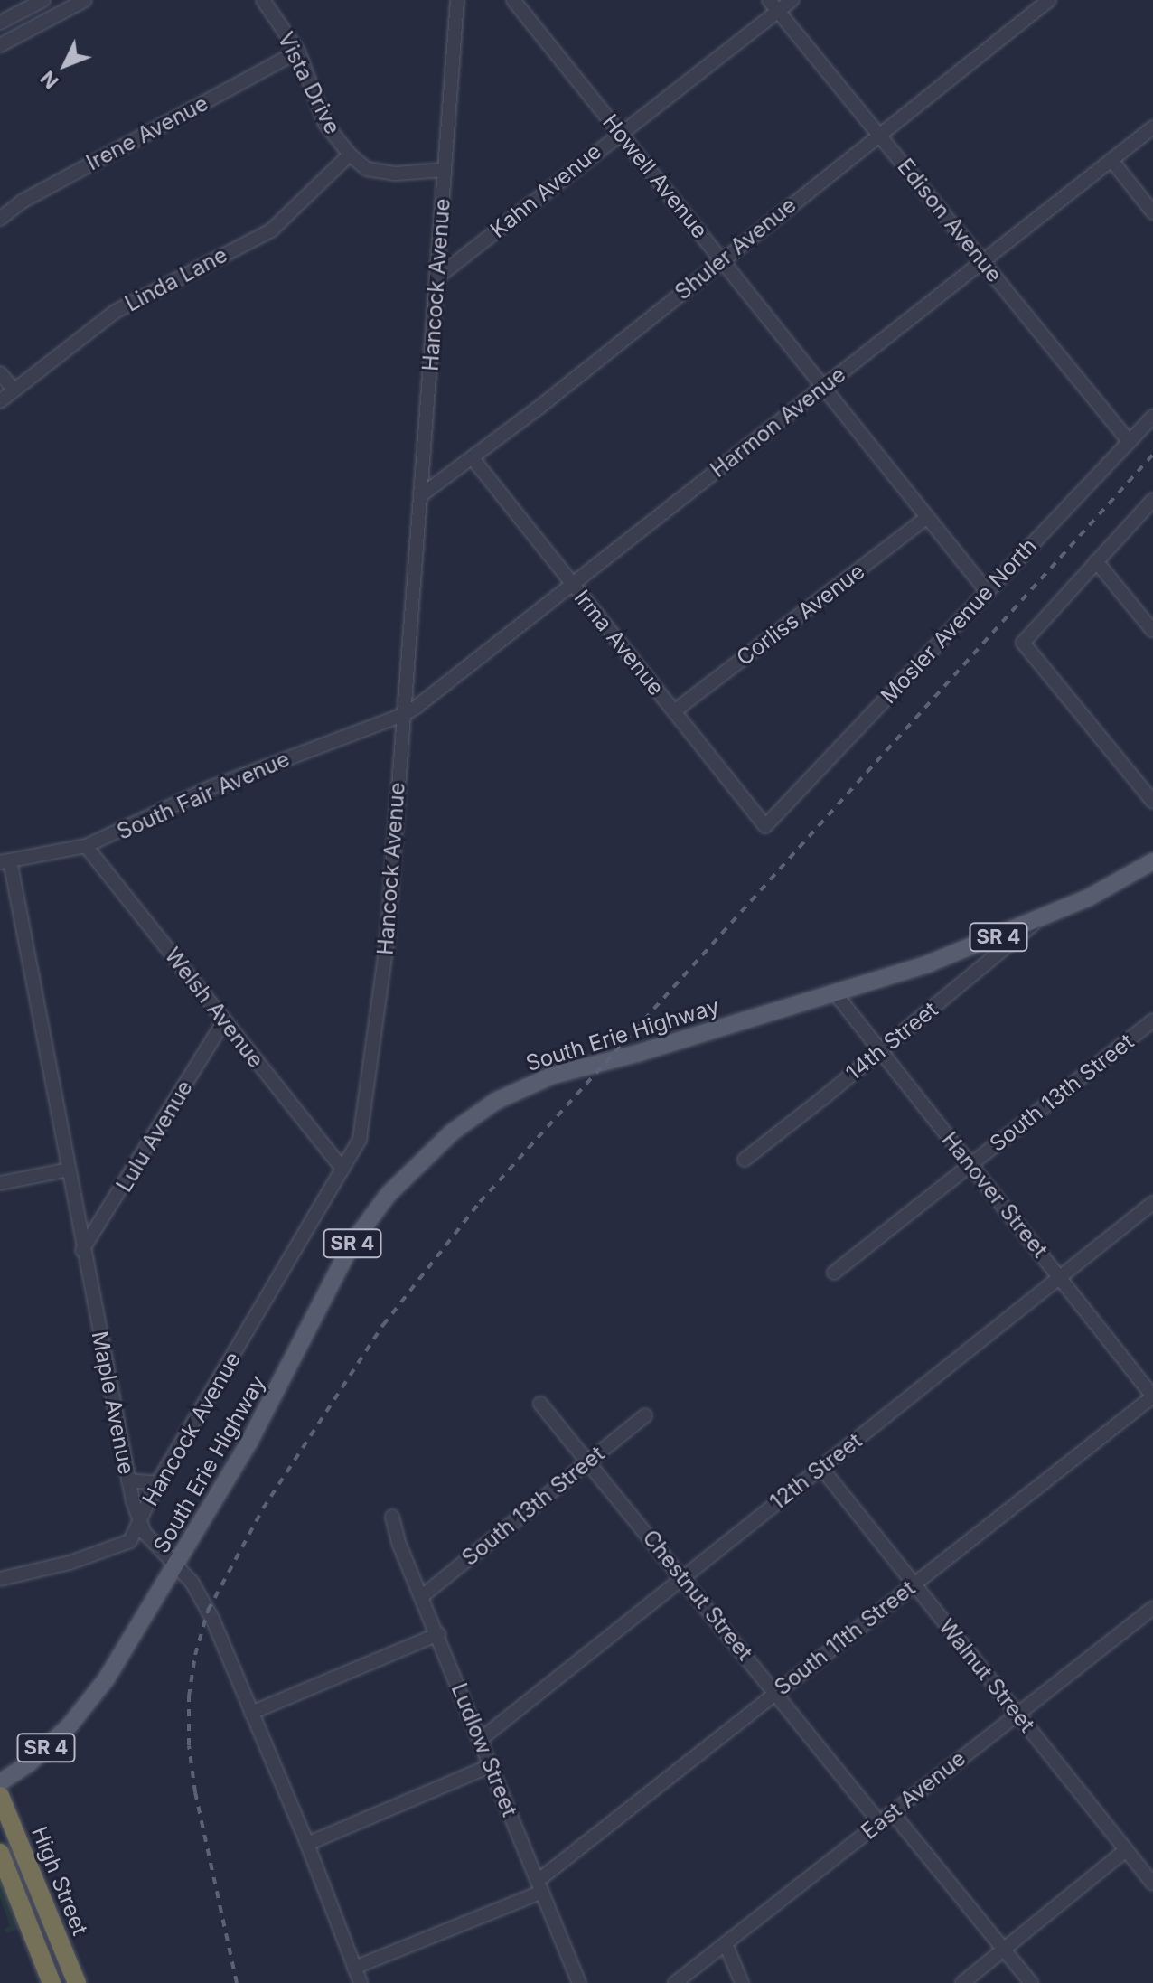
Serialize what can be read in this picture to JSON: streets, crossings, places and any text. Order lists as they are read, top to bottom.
{
  "streets": {
    "highway": ["High Street"],
    "main road": ["SR 4", "South Erie Highway"],
    "street": [
      "Vista Drive",
      "Irene Avenue",
      "Howell Avenue",
      "Kahn Avenue",
      "Edison Avenue",
      "Shuler Avenue",
      "Linda Lane",
      "Hancock Avenue",
      "Harmon Avenue",
      "Corliss Avenue",
      "Mosler Avenue North",
      "Irma Avenue",
      "South Fair Avenue",
      "Welsh Avenue",
      "14th Street",
      "South 13th Street",
      "Lulu Avenue",
      "Hanover Street",
      "Maple Avenue",
      "12th Street",
      "Chestnut Street",
      "South 11th Street",
      "Walnut Street",
      "Ludlow Street",
      "East Avenue"
    ]
  },
  "crossings": [
    ["Vista Drive", "Irene Avenue"],
    ["Vista Drive", "Linda Lane"],
    ["Vista Drive", "Hancock Avenue"],
    ["Howell Avenue", "Kahn Avenue"],
    ["Howell Avenue", "Shuler Avenue"],
    ["Howell Avenue", "Harmon Avenue"],
    ["Howell Avenue", "Corliss Avenue"],
    ["Howell Avenue", "Mosler Avenue North"],
    ["Kahn Avenue", "Edison Avenue"],
    ["Kahn Avenue", "Hancock Avenue"],
    ["Edison Avenue", "Shuler Avenue"],
    ["Edison Avenue", "Harmon Avenue"],
    ["Edison Avenue", "Mosler Avenue North"],
    ["Shuler Avenue", "Hancock Avenue"],
    ["Shuler Avenue", "Irma Avenue"],
    ["Hancock Avenue", "Harmon Avenue"],
    ["Hancock Avenue", "South Fair Avenue"],
    ["Hancock Avenue", "Welsh Avenue"],
    ["Hancock Avenue", "Maple Avenue"],
    ["Harmon Avenue", "Irma Avenue"],
    ["Harmon Avenue", "South Fair Avenue"],
    ["Corliss Avenue", "Irma Avenue"],
    ["Mosler Avenue North", "Irma Avenue"],
    ["South Fair Avenue", "Welsh Avenue"],
    ["South Fair Avenue", "Maple Avenue"],
    ["Welsh Avenue", "Lulu Avenue"],
    ["South Erie Highway", "14th Street"],
    ["South Erie Highway", "Hanover Street"],
    ["South Erie Highway", "Maple Avenue"],
    ["14th Street", "Hanover Street"],
    ["South 13th Street", "Hanover Street"],
    ["South 13th Street", "Chestnut Street"],
    ["South 13th Street", "Ludlow Street"],
    ["Lulu Avenue", "Maple Avenue"],
    ["Hanover Street", "12th Street"],
    ["Hanover Street", "South 11th Street"],
    ["Maple Avenue", "South 11th Street"],
    ["12th Street", "Chestnut Street"],
    ["12th Street", "Walnut Street"],
    ["12th Street", "Ludlow Street"],
    ["Chestnut Street", "South 11th Street"],
    ["Chestnut Street", "East Avenue"],
    ["South 11th Street", "Walnut Street"],
    ["South 11th Street", "Ludlow Street"],
    ["Walnut Street", "East Avenue"]
  ],
  "north": "bottom left"
}
